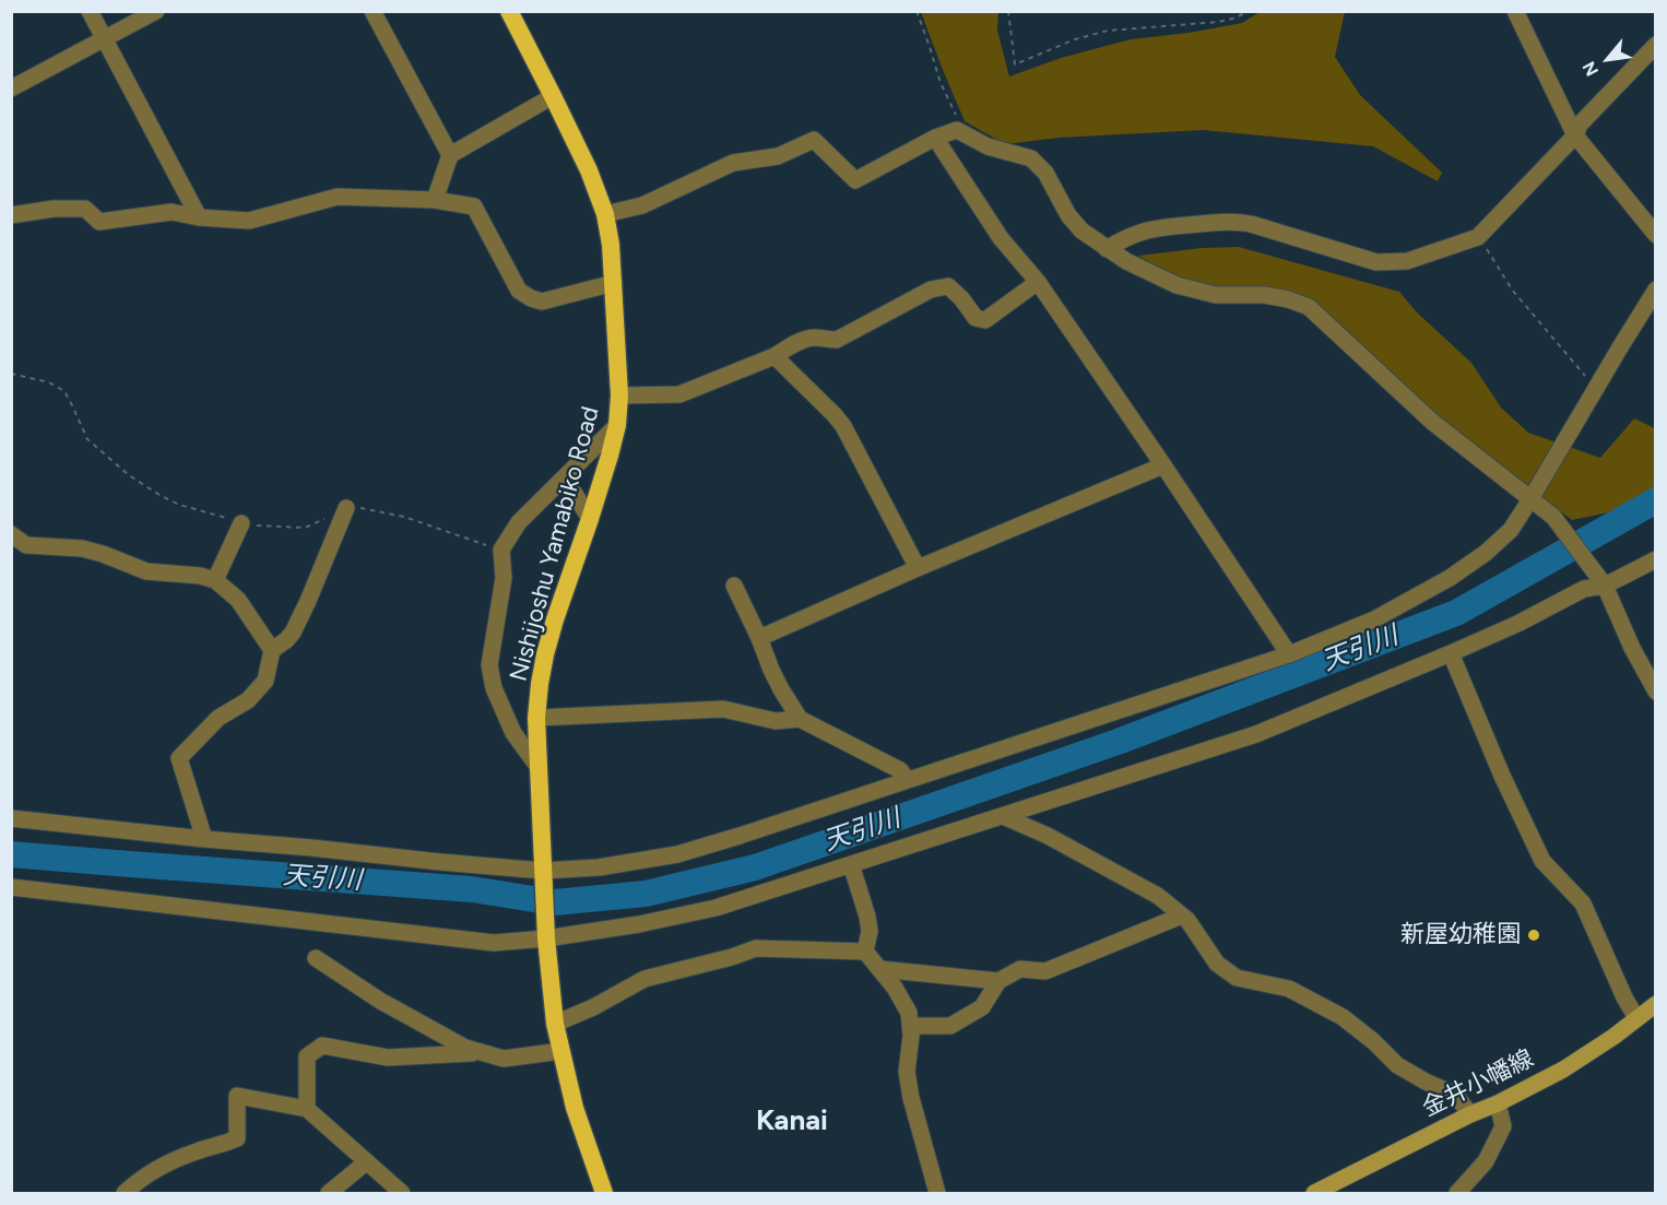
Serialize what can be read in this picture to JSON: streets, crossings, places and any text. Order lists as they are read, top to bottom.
{
  "streets": {
    "highway": ["Nishijoshu Yamabiko Road"],
    "main road": ["金井小幡線"]
  },
  "districts": ["Kanai"],
  "water": ["天引川"],
  "places": ["新屋幼稚園"],
  "north": "bottom left"
}
